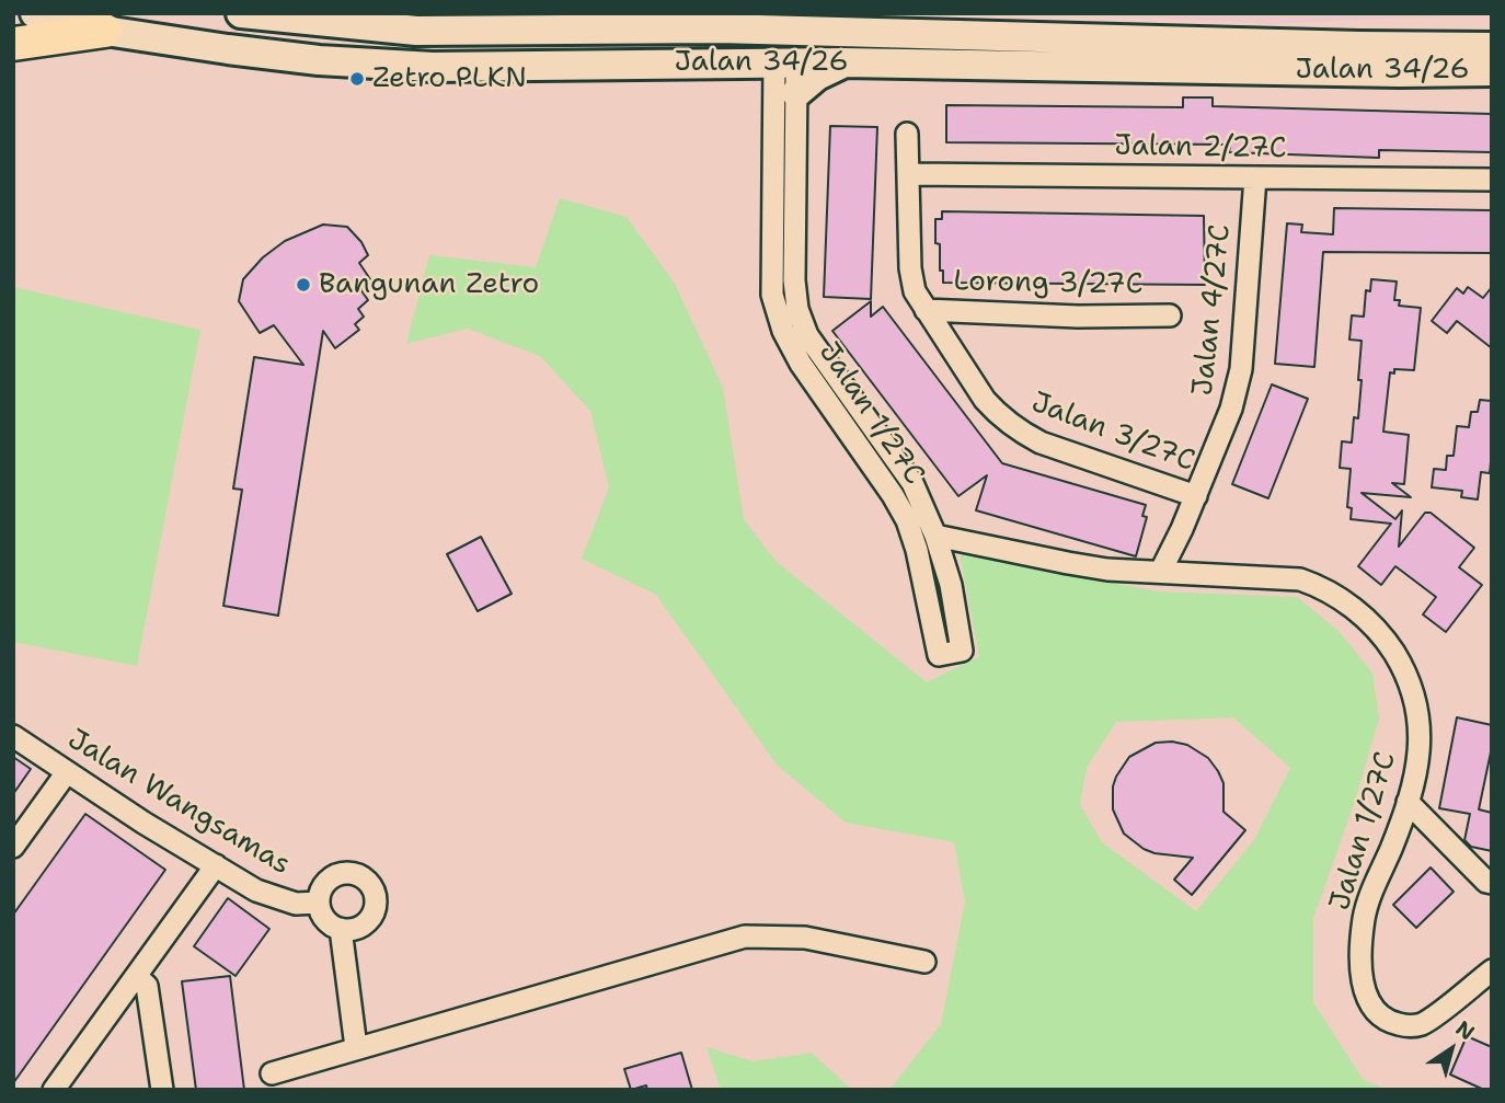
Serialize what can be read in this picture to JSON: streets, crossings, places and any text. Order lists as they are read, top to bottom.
{
  "streets": {
    "main road": ["Jalan 34/26"],
    "street": [
      "Jalan 2/27C",
      "Lorong 3/27C",
      "Jalan 4/27C",
      "Jalan 1/27C",
      "Jalan 3/27C",
      "Jalan Wangsamas"
    ]
  },
  "crossings": [
    ["Jalan 34/26", "Jalan 1/27C"],
    ["Jalan 2/27C", "Jalan 4/27C"],
    ["Jalan 2/27C", "Jalan 3/27C"],
    ["Lorong 3/27C", "Jalan 3/27C"],
    ["Jalan 4/27C", "Jalan 1/27C"],
    ["Jalan 4/27C", "Jalan 3/27C"]
  ],
  "places": ["Zetro PLKN", "Bangunan Zetro"],
  "north": "top right"
}
